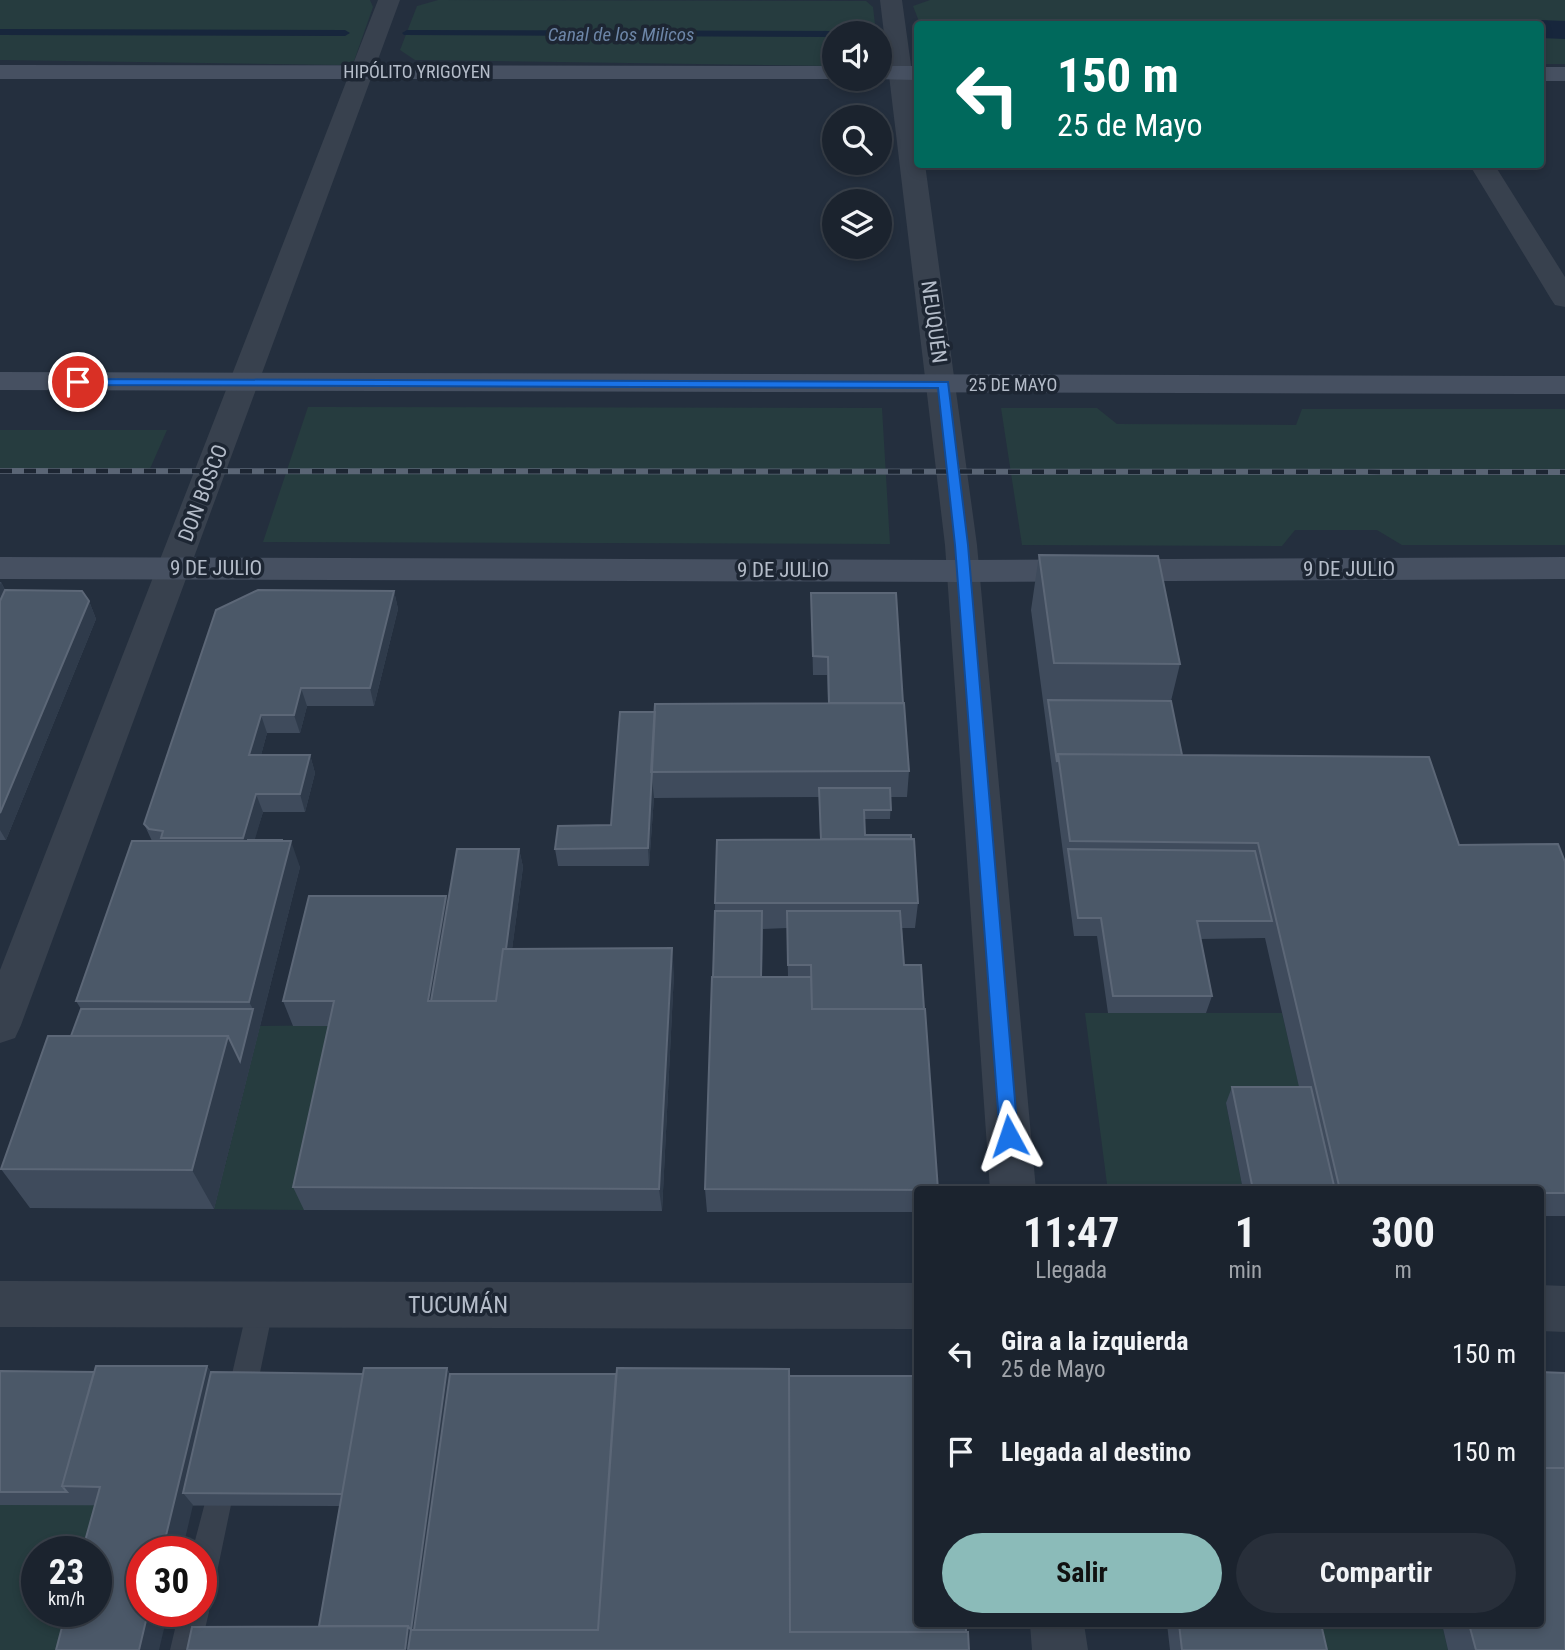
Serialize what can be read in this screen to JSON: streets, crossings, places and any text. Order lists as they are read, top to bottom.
{
  "streets": {
    "main road": ["HIPÓLITO YRIGOYEN", "25 DE MAYO", "9 DE JULIO"],
    "street": ["NEUQUÉN", "DON BOSCO", "TUCUMÁN"]
  },
  "crossings": [
    ["HIPÓLITO YRIGOYEN", "DON BOSCO"],
    ["NEUQUÉN", "25 DE MAYO"],
    ["NEUQUÉN", "9 DE JULIO"],
    ["25 DE MAYO", "DON BOSCO"],
    ["DON BOSCO", "9 DE JULIO"]
  ],
  "water": ["Canal de los Milicos"],
  "page": {
    "turn": ["150 m", "25 de Mayo"],
    "eta": [
      "11:47",
      "Llegada",
      "1",
      "min",
      "300",
      "m"
    ],
    "list": [
      {
        "name": "Gira a la izquierda",
        "note": "25 de Mayo",
        "value": "150 m"
      },
      {
        "name": "Llegada al destino",
        "value": "150 m"
      }
    ],
    "buttons": ["Salir", "Compartir"],
    "speed": "23 km/h",
    "limit": "30"
  }
}
